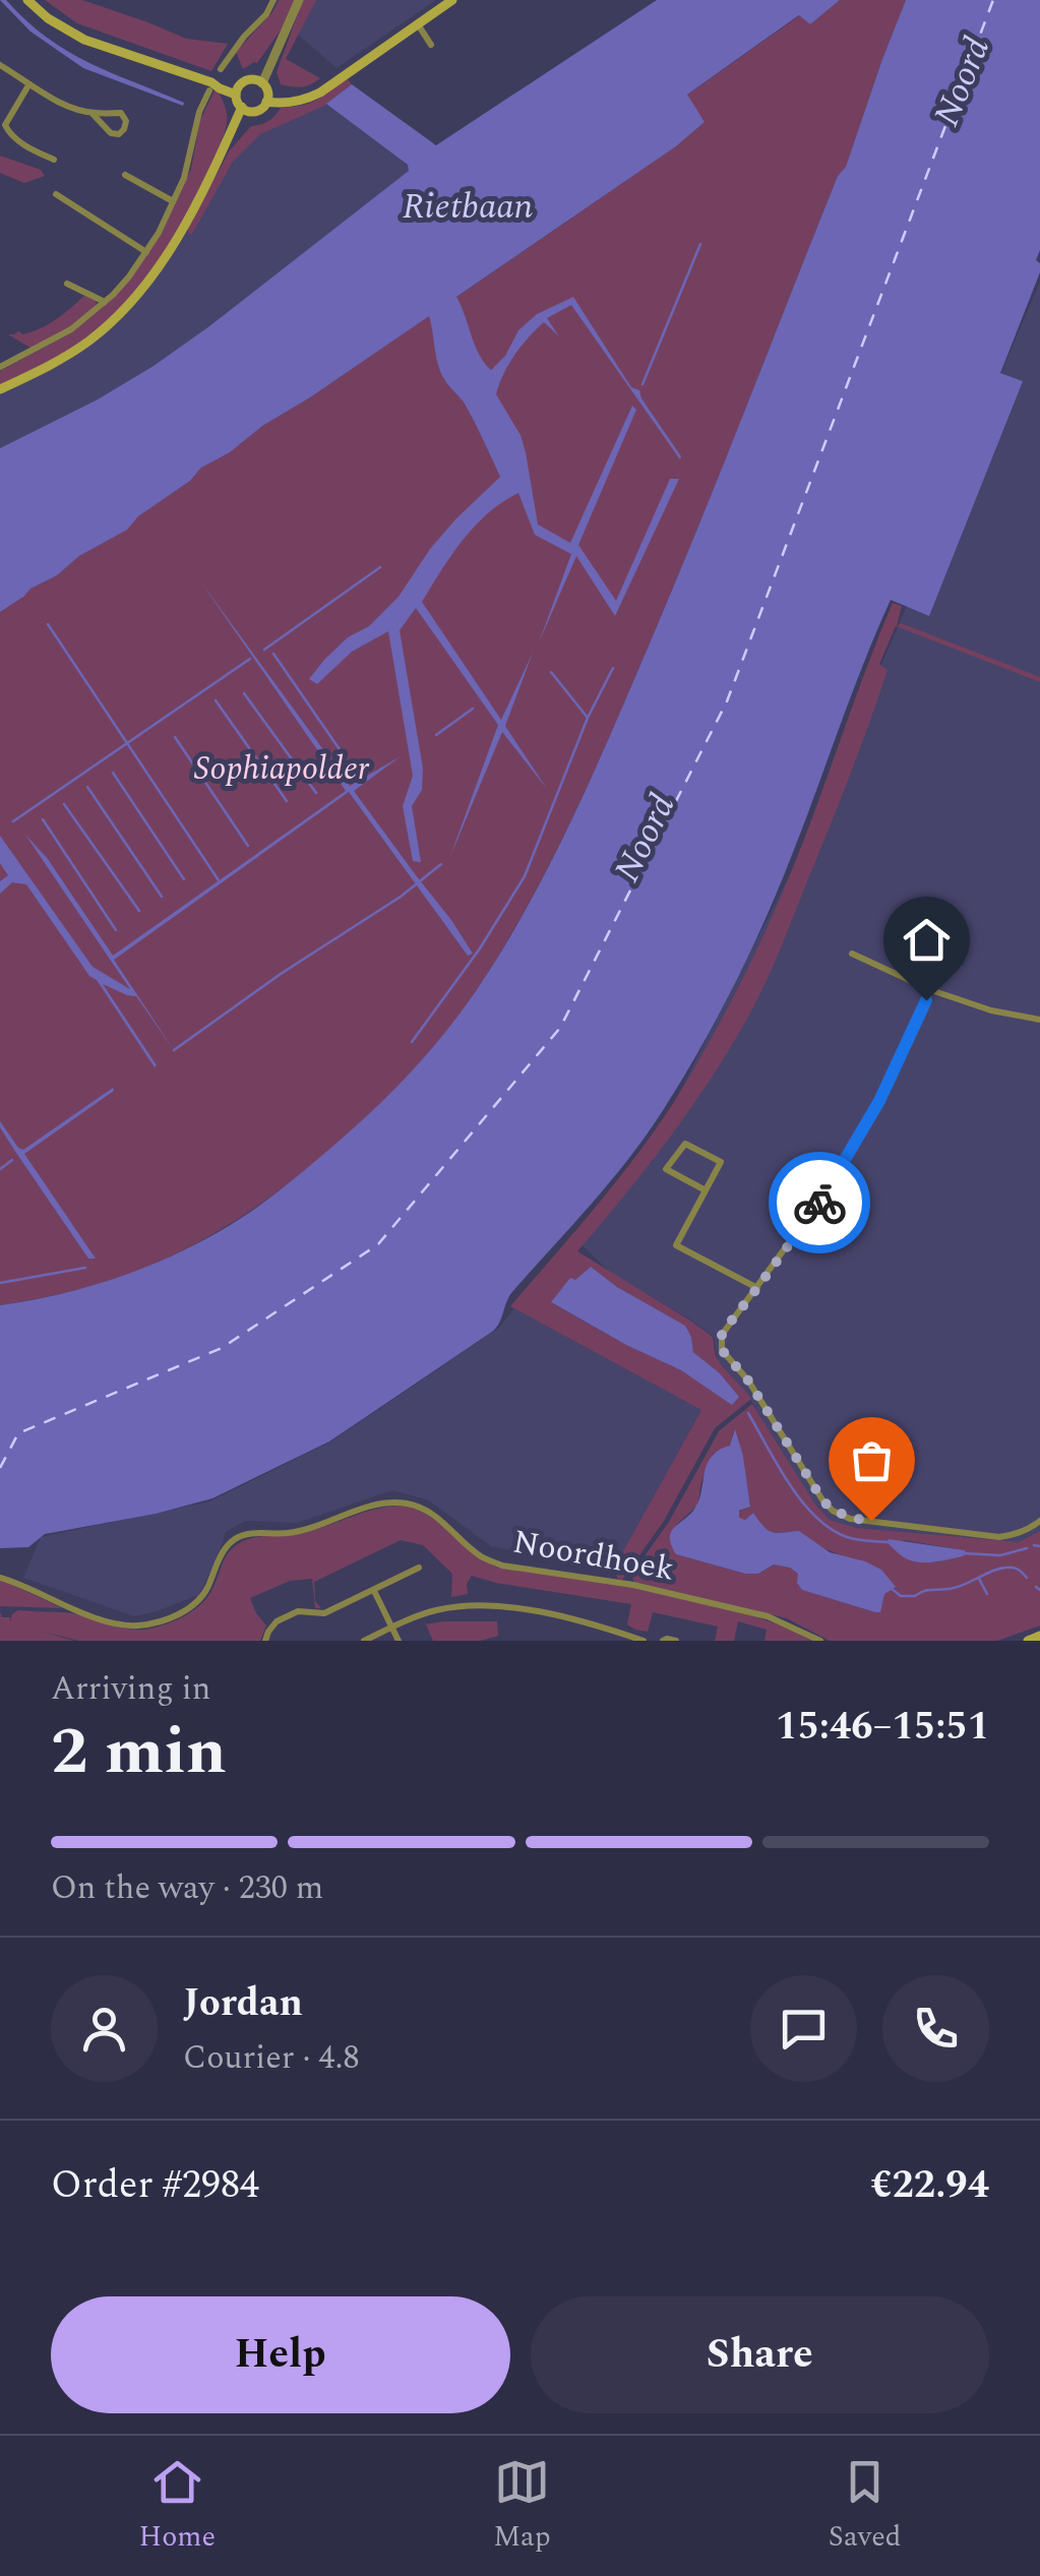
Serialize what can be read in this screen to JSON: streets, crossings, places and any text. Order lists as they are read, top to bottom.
{
  "streets": {
    "street": ["Noordhoek"]
  },
  "water": ["Noord", "Rietbaan"],
  "parks": ["Sophiapolder"],
  "page": {
    "heading": ["2 min", "Arriving in", "15:46–15:51"],
    "panel": [
      "Jordan",
      "Courier · 4.8",
      "Order #2984",
      "€22.94"
    ],
    "bar": "On the way · 230 m",
    "buttons": ["Help", "Share"],
    "tabs": ["Home", "Map", "Saved"]
  }
}
